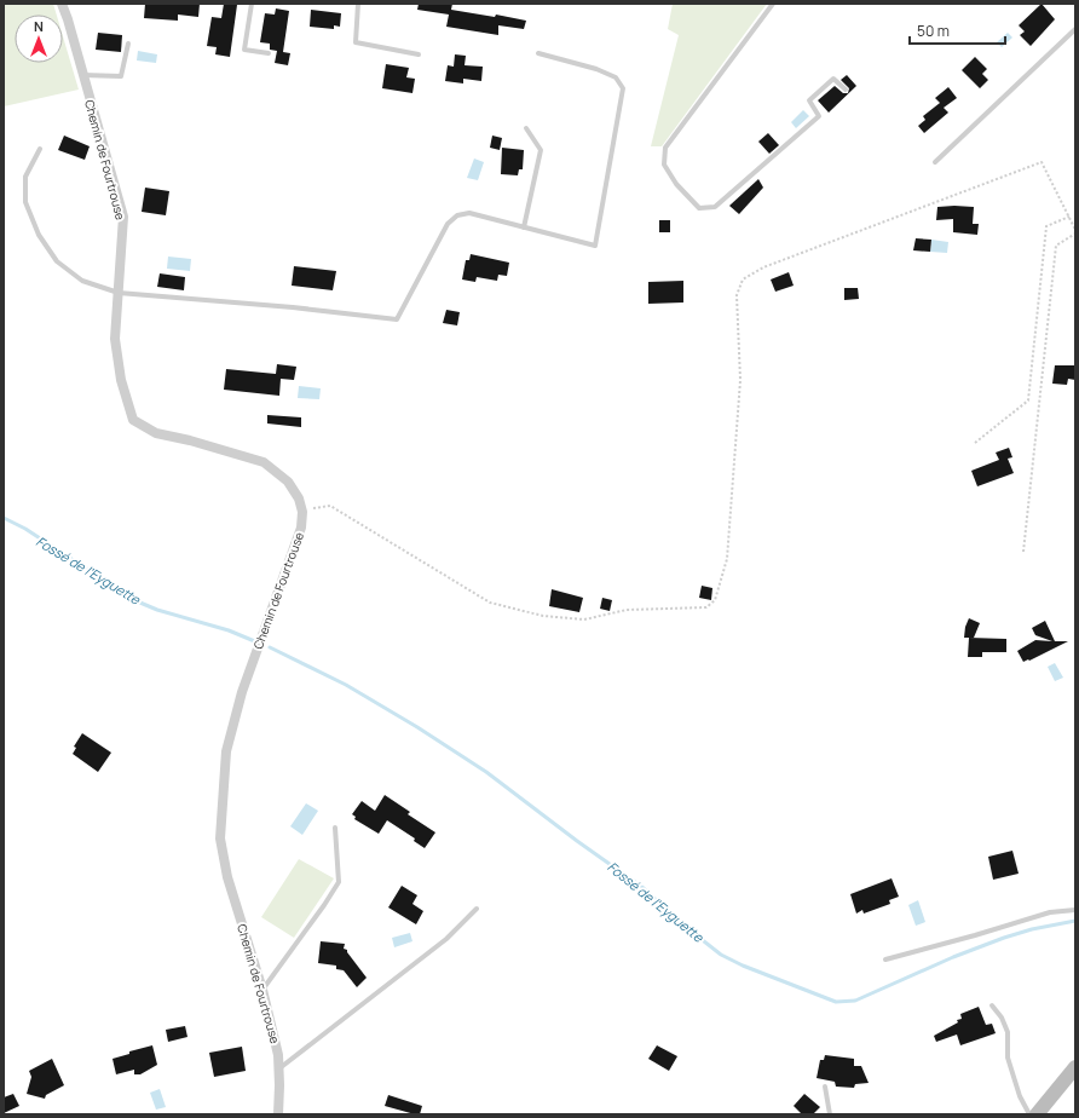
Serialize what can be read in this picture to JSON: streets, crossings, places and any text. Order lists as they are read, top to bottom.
{
  "streets": {
    "street": ["Chemin de Fourtrouse"]
  },
  "water": ["Fossé de l'Eyguette"],
  "scale_bar": "50 m",
  "north": "top"
}
